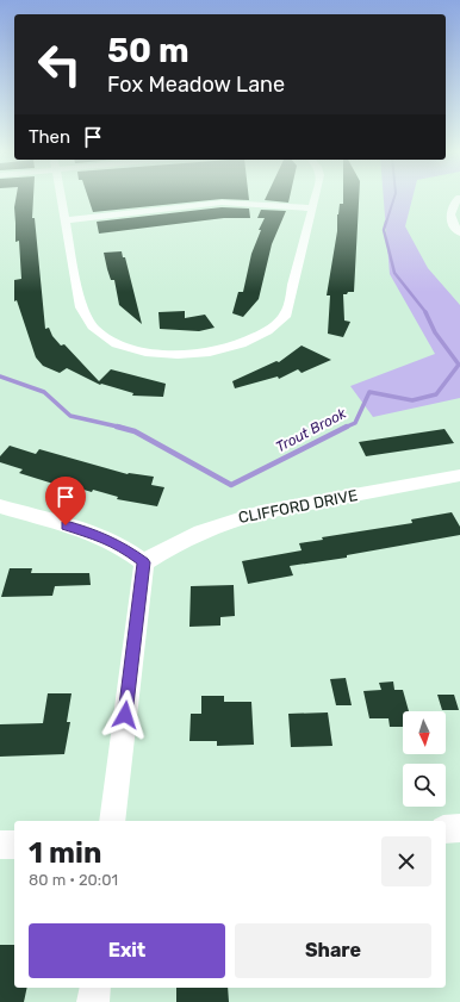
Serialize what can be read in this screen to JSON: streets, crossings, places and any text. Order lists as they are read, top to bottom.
{
  "streets": {
    "street": ["CLIFFORD DRIVE"]
  },
  "water": ["Trout Brook"],
  "north": "bottom",
  "page": {
    "turn": ["50 m", "Fox Meadow Lane"],
    "then": "Then",
    "heading": ["1 min", "80 m · 20:01"],
    "buttons": ["Exit", "Share"]
  }
}
